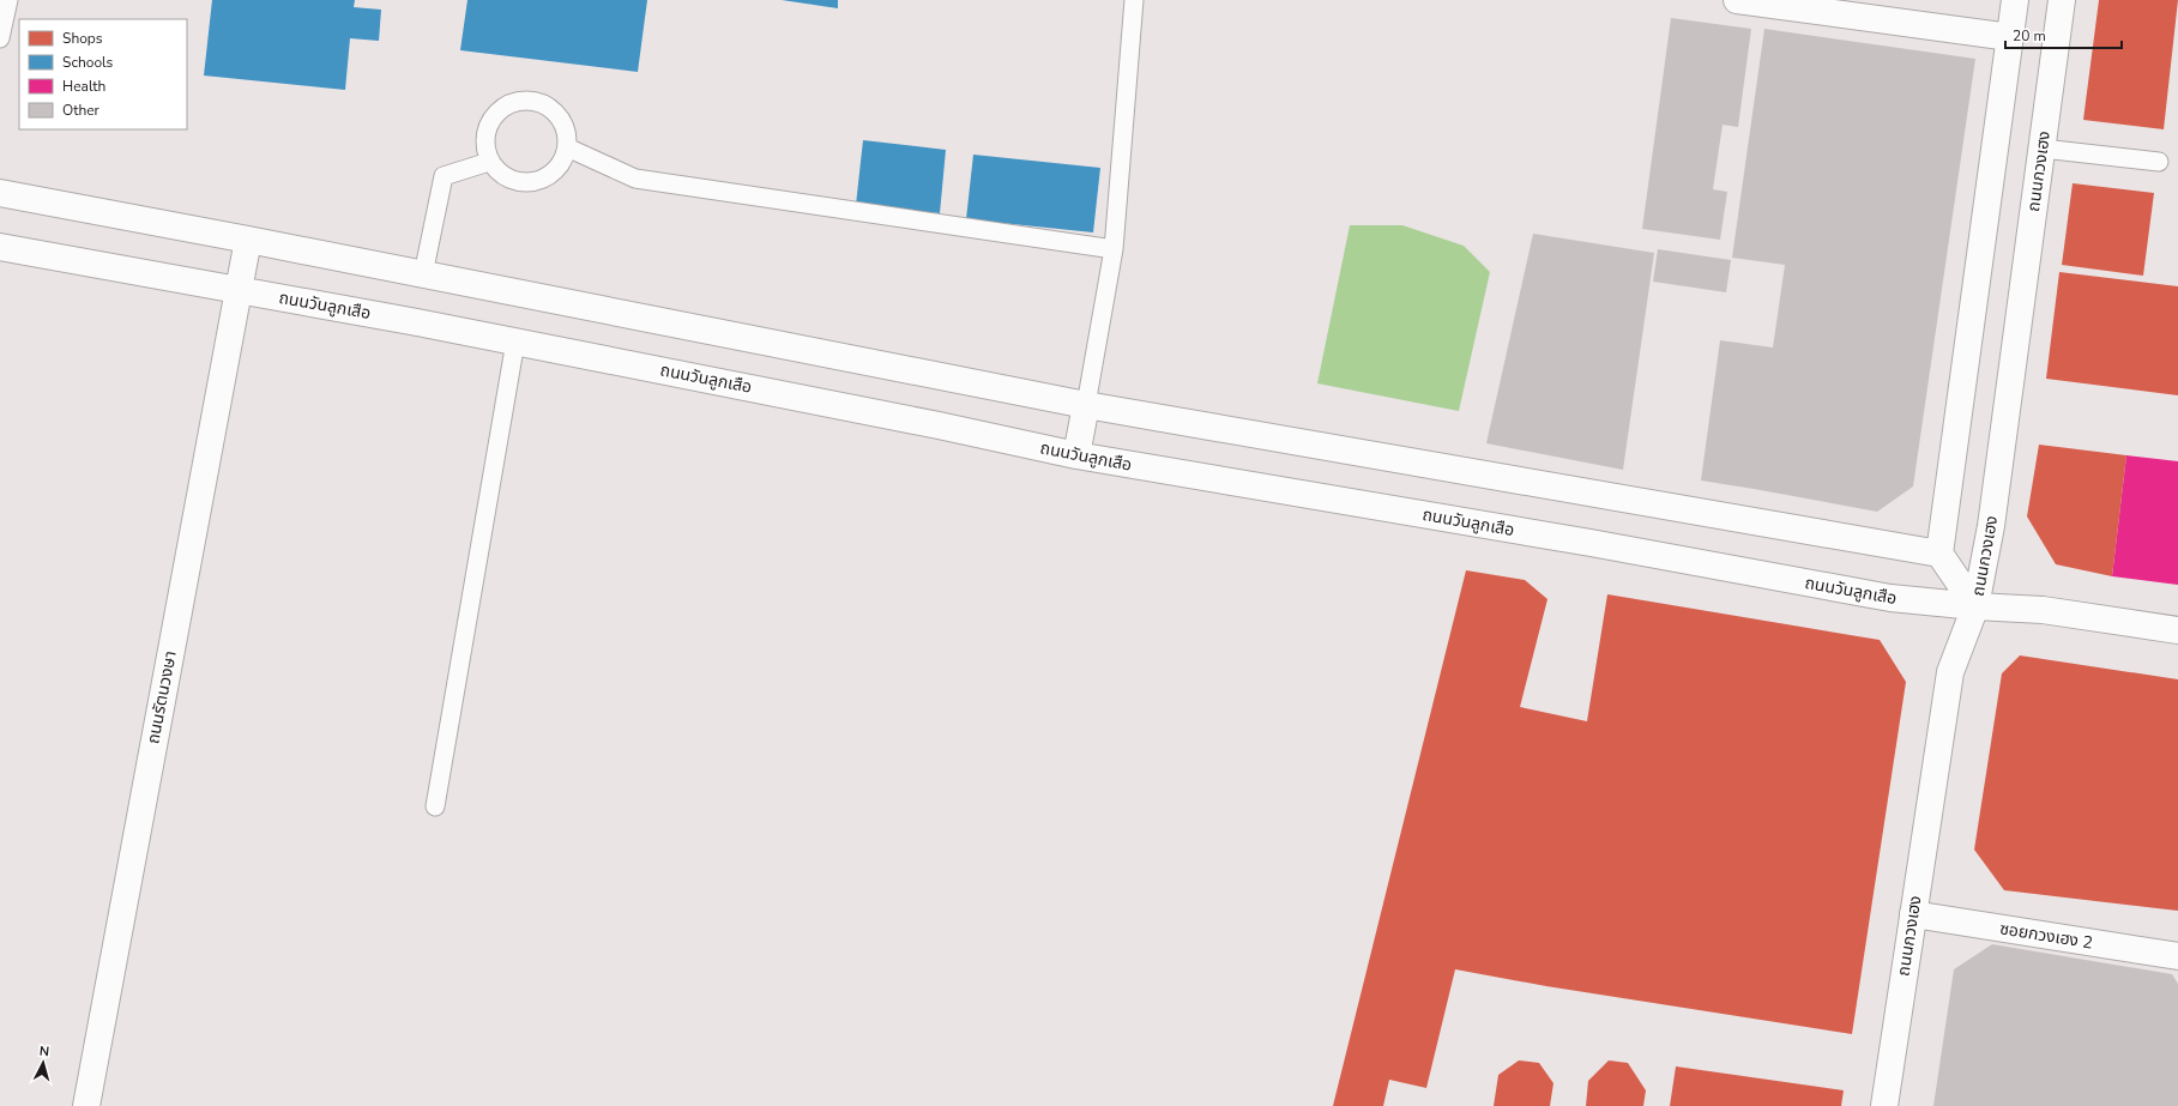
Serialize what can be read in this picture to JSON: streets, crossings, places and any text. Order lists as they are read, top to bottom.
{
  "streets": {
    "street": [
      "ถนนกวงเฮง",
      "ถนนวันลูกเสือ",
      "ถนนรัตนวงษา",
      "ซอยกวงเฮง 2"
    ]
  },
  "crossings": [
    ["ถนนกวงเฮง", "ถนนวันลูกเสือ"],
    ["ถนนกวงเฮง", "ซอยกวงเฮง 2"],
    ["ถนนวันลูกเสือ", "ถนนรัตนวงษา"]
  ],
  "legend": [
    "Shops",
    "Schools",
    "Health",
    "Other"
  ],
  "scale_bar": "20 m",
  "north": "top"
}
